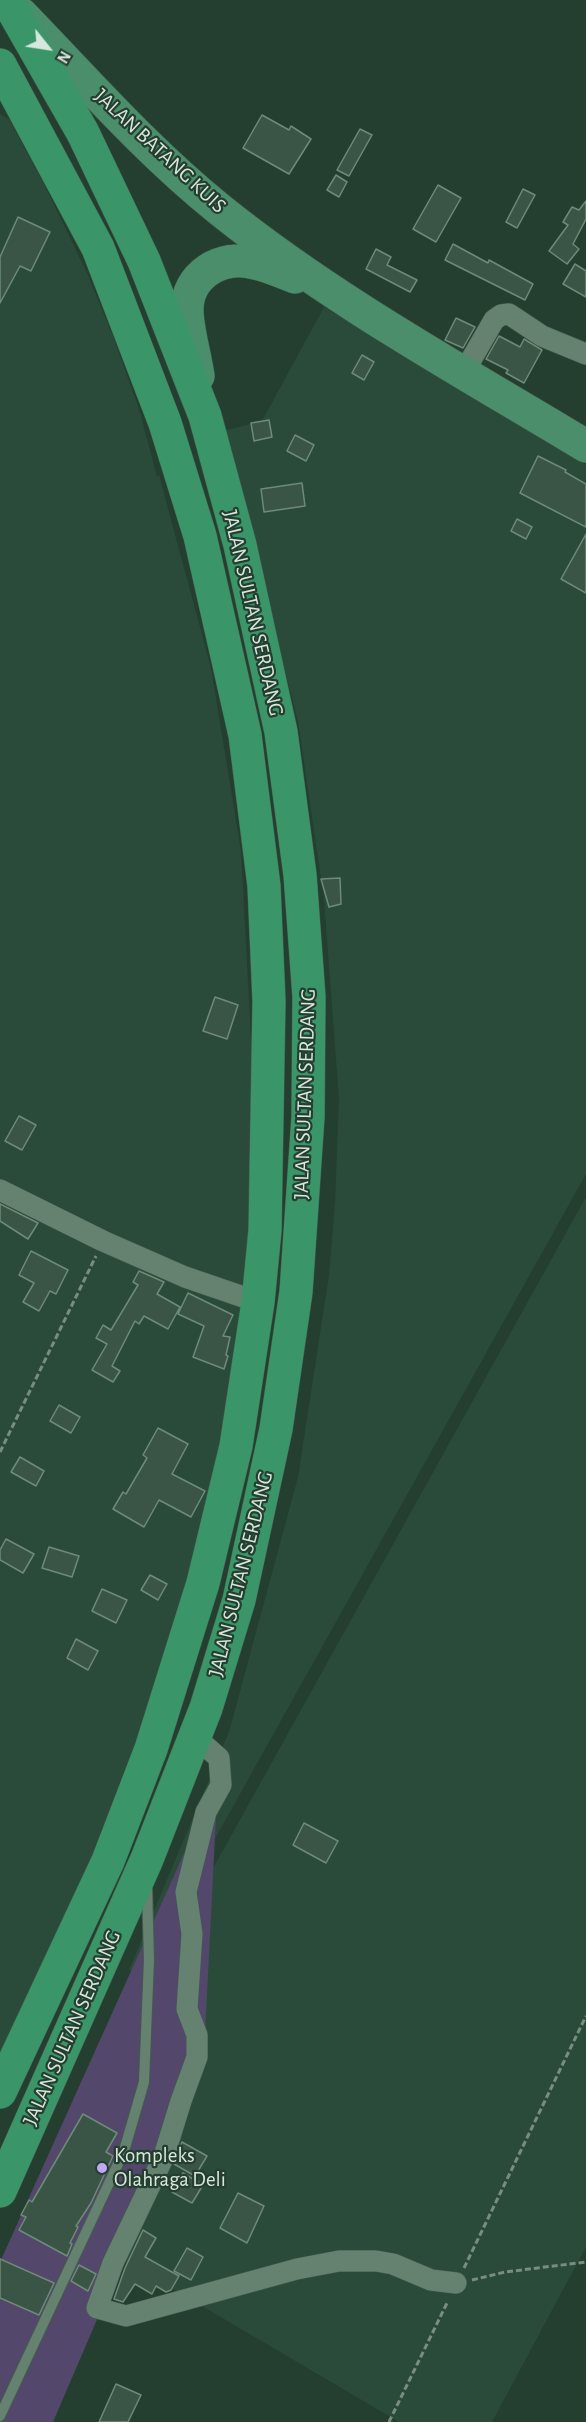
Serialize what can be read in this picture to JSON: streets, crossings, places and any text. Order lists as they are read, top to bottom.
{
  "streets": {
    "highway": ["JALAN SULTAN SERDANG"],
    "main road": ["JALAN BATANG KUIS"]
  },
  "crossings": [
    ["JALAN BATANG KUIS", "JALAN SULTAN SERDANG"]
  ],
  "places": ["Kompleks Olahraga Deli"],
  "north": "bottom right"
}
